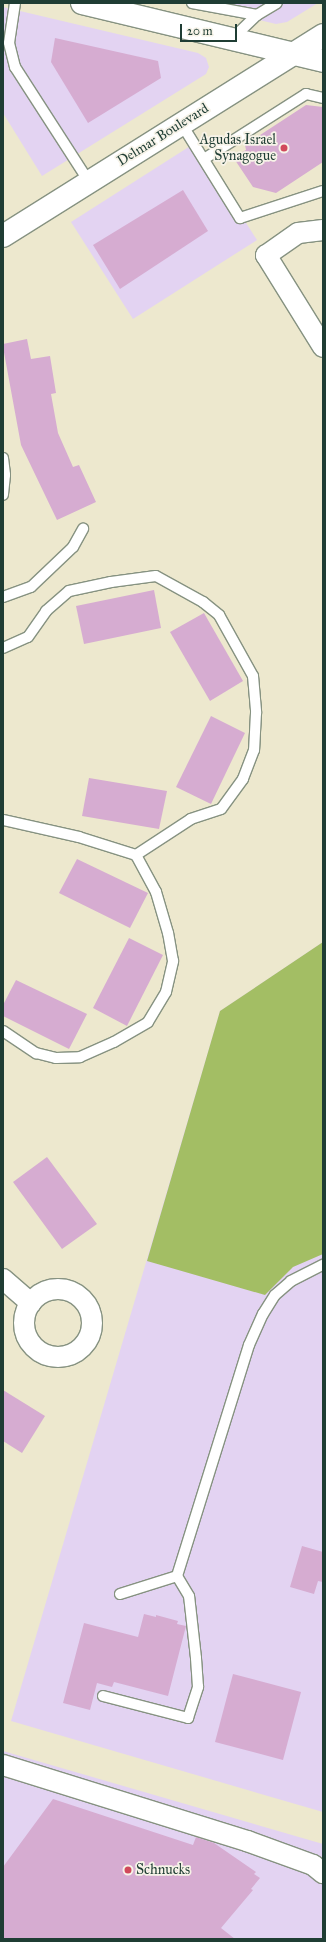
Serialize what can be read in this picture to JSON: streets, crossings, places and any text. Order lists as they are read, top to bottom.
{
  "streets": {
    "main road": ["Delmar Boulevard"]
  },
  "places": ["Agudas Israel Synagogue", "Schnucks"],
  "scale_bar": "20 m"
}
